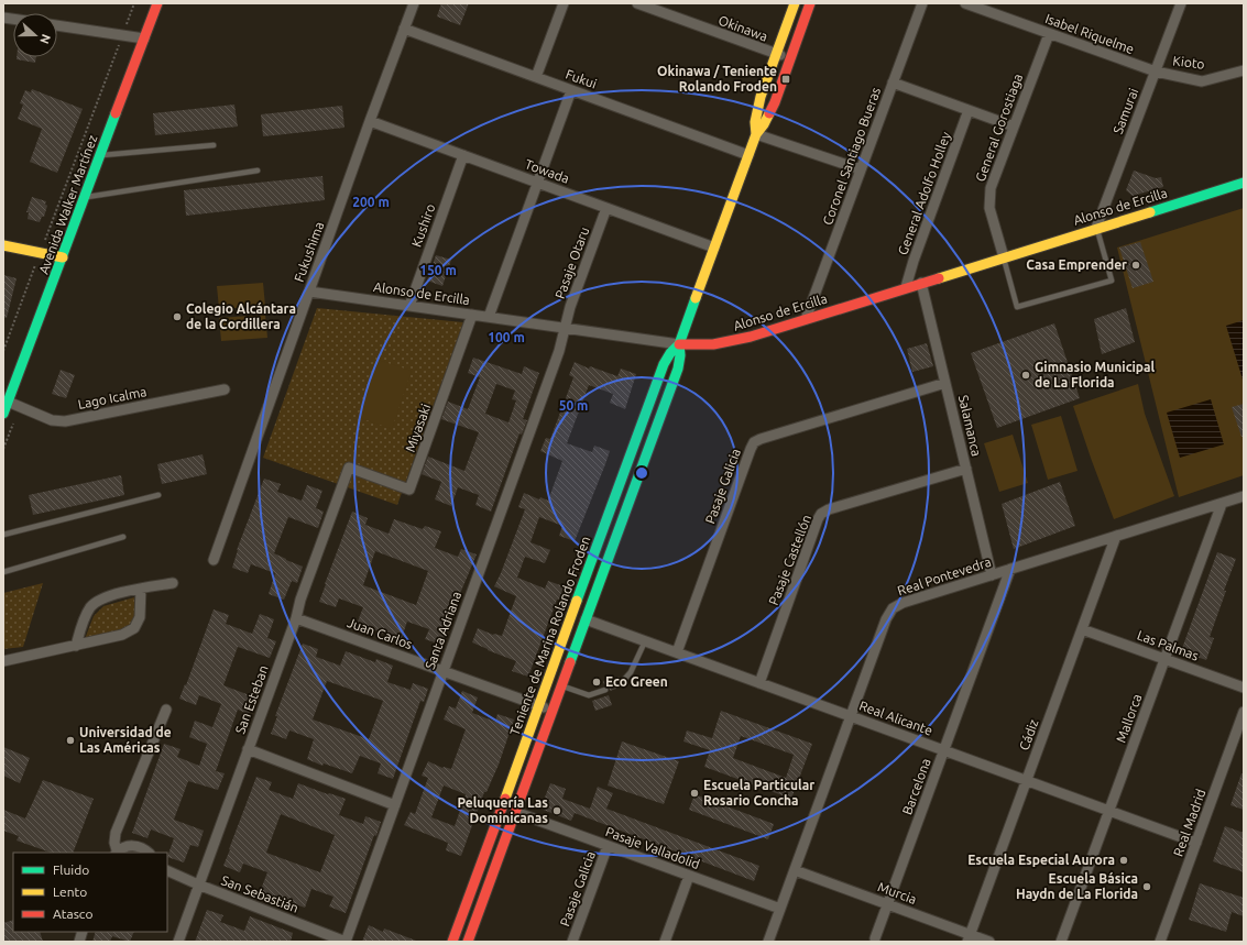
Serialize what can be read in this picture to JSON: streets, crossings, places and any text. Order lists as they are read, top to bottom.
{
  "streets": {
    "street": [
      "Okinawa",
      "Isabel Riquelme",
      "Kioto",
      "Fukui",
      "Samurai",
      "General Gorostiaga",
      "Coronel Santiago Bueras",
      "Towada",
      "General Adolfo Holley",
      "Avenida Walker Martínez",
      "Alonso de Ercilla",
      "Kushiro",
      "Fukushima",
      "Pasaje Otaru",
      "Lago Icalma",
      "Salamanca",
      "Miyasaki",
      "Pasaje Galicia",
      "Pasaje Castellón",
      "Real Pontevedra",
      "Santa Adriana",
      "Juan Carlos",
      "Teniente de Marina Rolando Froden",
      "Las Palmas",
      "San Esteban",
      "Real Alicante",
      "Mallorca",
      "Cádiz",
      "Barcelona",
      "Real Madrid",
      "Pasaje Valladolid",
      "Murcia",
      "San Sebastián"
    ]
  },
  "crossings": [
    ["Okinawa", "Teniente de Marina Rolando Froden"],
    ["Isabel Riquelme", "Kioto"],
    ["Isabel Riquelme", "Samurai"],
    ["Isabel Riquelme", "General Gorostiaga"],
    ["Kioto", "Samurai"],
    ["Fukui", "Fukushima"],
    ["Fukui", "Teniente de Marina Rolando Froden"],
    ["Samurai", "Alonso de Ercilla"],
    ["General Gorostiaga", "Alonso de Ercilla"],
    ["Coronel Santiago Bueras", "Alonso de Ercilla"],
    ["Towada", "Kushiro"],
    ["Towada", "Fukushima"],
    ["Towada", "Pasaje Otaru"],
    ["Towada", "Teniente de Marina Rolando Froden"],
    ["General Adolfo Holley", "Alonso de Ercilla"],
    ["Avenida Walker Martínez", "Lago Icalma"],
    ["Alonso de Ercilla", "Kushiro"],
    ["Alonso de Ercilla", "Fukushima"],
    ["Alonso de Ercilla", "Pasaje Otaru"],
    ["Alonso de Ercilla", "Salamanca"],
    ["Alonso de Ercilla", "Miyasaki"],
    ["Alonso de Ercilla", "Santa Adriana"],
    ["Alonso de Ercilla", "Teniente de Marina Rolando Froden"],
    ["Pasaje Otaru", "Santa Adriana"],
    ["Salamanca", "Pasaje Galicia"],
    ["Salamanca", "Pasaje Castellón"],
    ["Salamanca", "Real Pontevedra"],
    ["Miyasaki", "San Esteban"],
    ["Pasaje Galicia", "Real Alicante"],
    ["Pasaje Galicia", "Pasaje Valladolid"],
    ["Pasaje Castellón", "Real Alicante"],
    ["Real Pontevedra", "Real Alicante"],
    ["Real Pontevedra", "Mallorca"],
    ["Real Pontevedra", "Cádiz"],
    ["Real Pontevedra", "Barcelona"],
    ["Real Pontevedra", "Pasaje Valladolid"],
    ["Real Pontevedra", "Murcia"],
    ["Santa Adriana", "Juan Carlos"],
    ["Santa Adriana", "San Sebastián"],
    ["Juan Carlos", "Teniente de Marina Rolando Froden"],
    ["Juan Carlos", "San Esteban"],
    ["Teniente de Marina Rolando Froden", "Real Alicante"],
    ["Teniente de Marina Rolando Froden", "Pasaje Valladolid"],
    ["Las Palmas", "Mallorca"],
    ["Las Palmas", "Cádiz"],
    ["San Esteban", "San Sebastián"],
    ["Real Alicante", "Mallorca"],
    ["Real Alicante", "Cádiz"],
    ["Real Alicante", "Barcelona"],
    ["Real Alicante", "Real Madrid"],
    ["Cádiz", "Murcia"],
    ["Barcelona", "Murcia"]
  ],
  "places": {
    "transit": ["Okinawa / Teniente Rolando Froden"],
    "other": [
      "Casa Emprender",
      "Colegio Alcántara de la Cordillera",
      "Gimnasio Municipal de La Florida",
      "Eco Green",
      "Universidad de Las Américas",
      "Escuela Particular Rosario Concha",
      "Peluquería Las Dominicanas",
      "Escuela Especial Aurora",
      "Escuela Básica Haydn de La Florida"
    ]
  },
  "legend": ["Fluido", "Lento", "Atasco"],
  "north": "right",
  "rings": [
    "200 m",
    "150 m",
    "100 m",
    "50 m"
  ]
}
